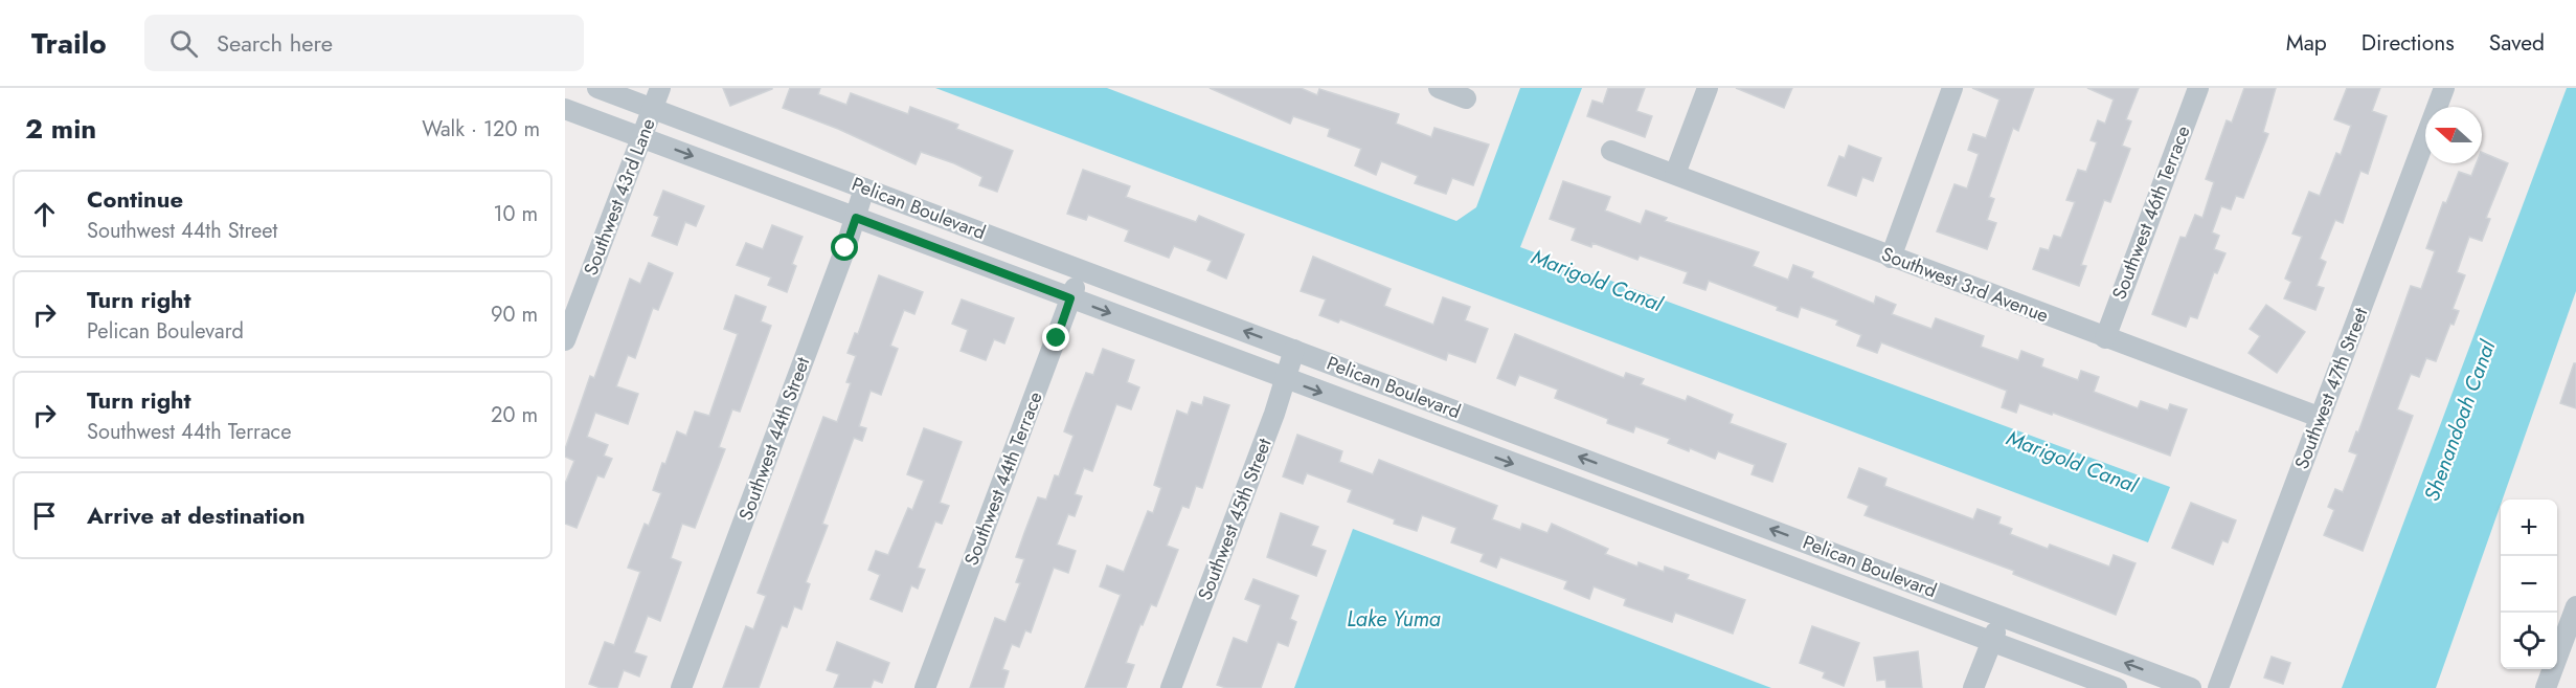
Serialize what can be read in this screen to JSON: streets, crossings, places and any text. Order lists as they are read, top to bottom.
{
  "streets": {
    "street": [
      "Southwest 43rd Lane",
      "Pelican Boulevard",
      "Southwest 46th Terrace",
      "Southwest 3rd Avenue",
      "Southwest 47th Street",
      "Southwest 44th Street",
      "Southwest 44th Terrace",
      "Southwest 45th Street"
    ]
  },
  "crossings": [
    ["Southwest 43rd Lane", "Pelican Boulevard"],
    ["Pelican Boulevard", "Southwest 44th Street"],
    ["Pelican Boulevard", "Southwest 44th Terrace"],
    ["Pelican Boulevard", "Southwest 45th Street"],
    ["Southwest 46th Terrace", "Southwest 3rd Avenue"],
    ["Southwest 3rd Avenue", "Southwest 47th Street"]
  ],
  "water": ["Marigold Canal", "Shenandoah Canal", "Lake Yuma"],
  "north": "left",
  "page": {
    "header": "Trailo",
    "search": "Search here",
    "nav": ["Map", "Directions", "Saved"],
    "heading": ["2 min", "Walk · 120 m"],
    "list": [
      ["Continue", "Southwest 44th Street", "10 m"],
      ["Turn right", "Pelican Boulevard", "90 m"],
      ["Turn right", "Southwest 44th Terrace", "20 m"],
      "Arrive at destination"
    ],
    "map_buttons": ["+", "−"]
  }
}
